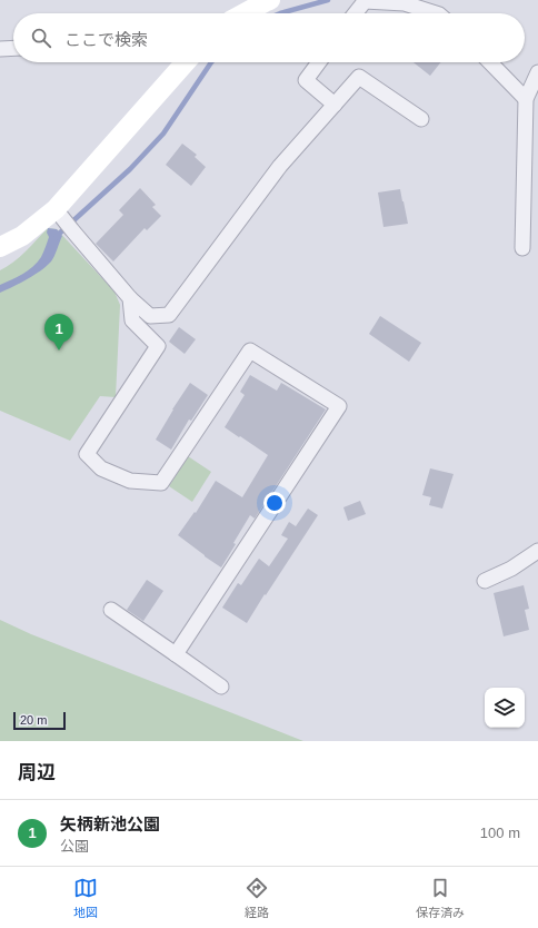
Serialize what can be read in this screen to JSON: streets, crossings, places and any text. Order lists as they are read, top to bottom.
{
  "scale_bar": "20 m",
  "page": {
    "search": "ここで検索",
    "pins": "1",
    "scale": "20 m",
    "heading": "周辺",
    "list": [
      {
        "mark": "1",
        "name": "矢柄新池公園",
        "note": "公園",
        "value": "100 m"
      }
    ],
    "nav": ["地図", "経路", "保存済み"]
  }
}
